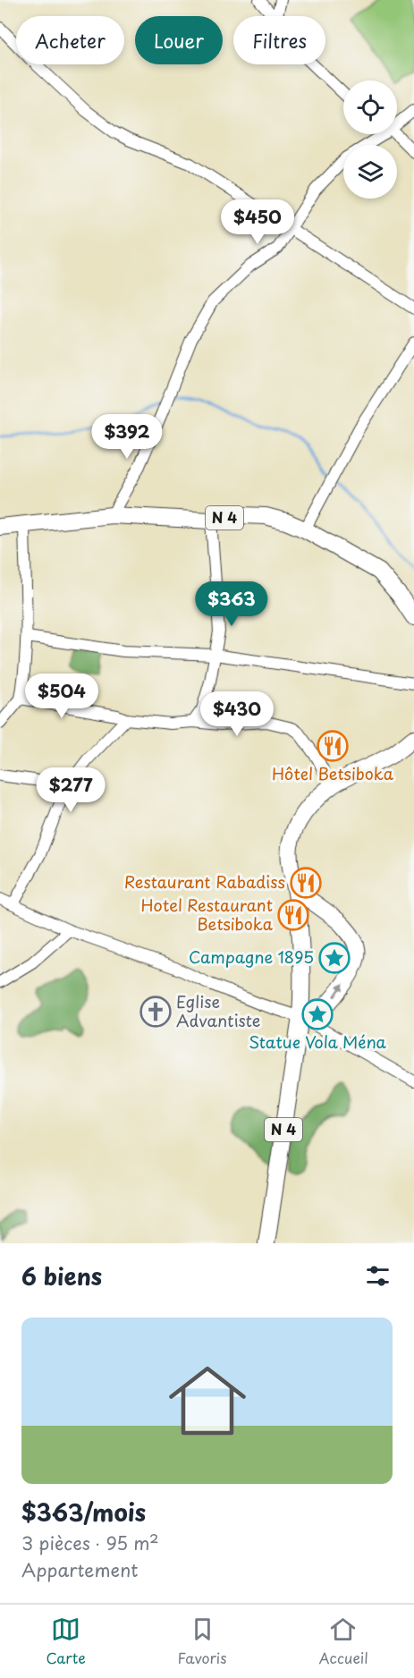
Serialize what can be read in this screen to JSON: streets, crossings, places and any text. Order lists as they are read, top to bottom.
{
  "streets": {
    "main road": ["N 4"]
  },
  "places": {
    "restaurant": ["Hôtel Betsiboka", "Restaurant Rabadiss", "Hotel Restaurant Betsiboka"],
    "place": ["Campagne 1895", "Statue Vola Ména"],
    "church": ["Eglise Advantiste"]
  },
  "page": {
    "chip": ["Acheter", "Louer", "Filtres"],
    "price": [
      "$450",
      "$392",
      "$363",
      "$504",
      "$430",
      "$277"
    ],
    "heading": "6 biens",
    "list": [
      {
        "name": "$363/mois",
        "note": "3 pièces · 95 m² · Appartement"
      }
    ],
    "tabs": ["Carte", "Favoris", "Accueil"]
  }
}
